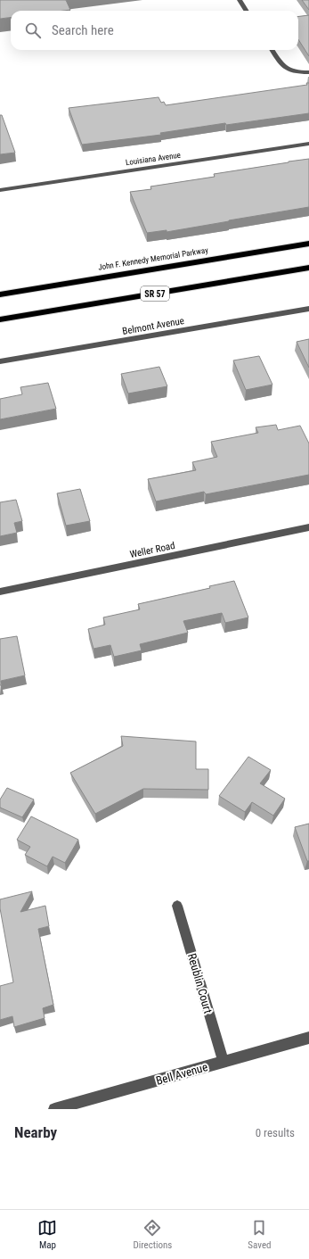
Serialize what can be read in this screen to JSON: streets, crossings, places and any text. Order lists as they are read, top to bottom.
{
  "streets": {
    "highway": ["John F. Kennedy Memorial Parkway", "SR 57"],
    "street": [
      "Louisiana Avenue",
      "Belmont Avenue",
      "Weller Road",
      "Reublin Court",
      "Bell Avenue"
    ]
  },
  "crossings": [
    ["Reublin Court", "Bell Avenue"]
  ],
  "page": {
    "search": "Search here",
    "heading": ["Nearby", "0 results"],
    "nav": ["Map", "Directions", "Saved"]
  }
}
